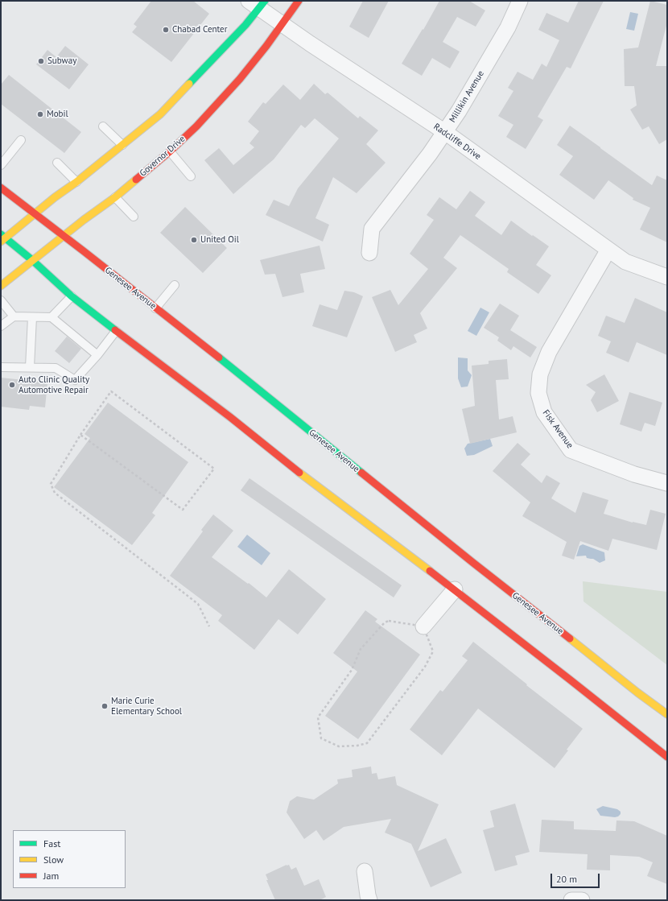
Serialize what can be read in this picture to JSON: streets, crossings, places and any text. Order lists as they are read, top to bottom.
{
  "streets": {
    "main road": ["Governor Drive", "Genesee Avenue"],
    "street": ["Millikin Avenue", "Radcliffe Drive", "Fisk Avenue"]
  },
  "crossings": [
    ["Millikin Avenue", "Radcliffe Drive"],
    ["Radcliffe Drive", "Governor Drive"],
    ["Radcliffe Drive", "Fisk Avenue"],
    ["Governor Drive", "Genesee Avenue"]
  ],
  "places": [
    "Chabad Center",
    "Subway",
    "Mobil",
    "United Oil",
    "Auto Clinic Quality Automotive Repair",
    "Marie Curie Elementary School"
  ],
  "legend": ["Fast", "Slow", "Jam"],
  "scale_bar": "20 m"
}
